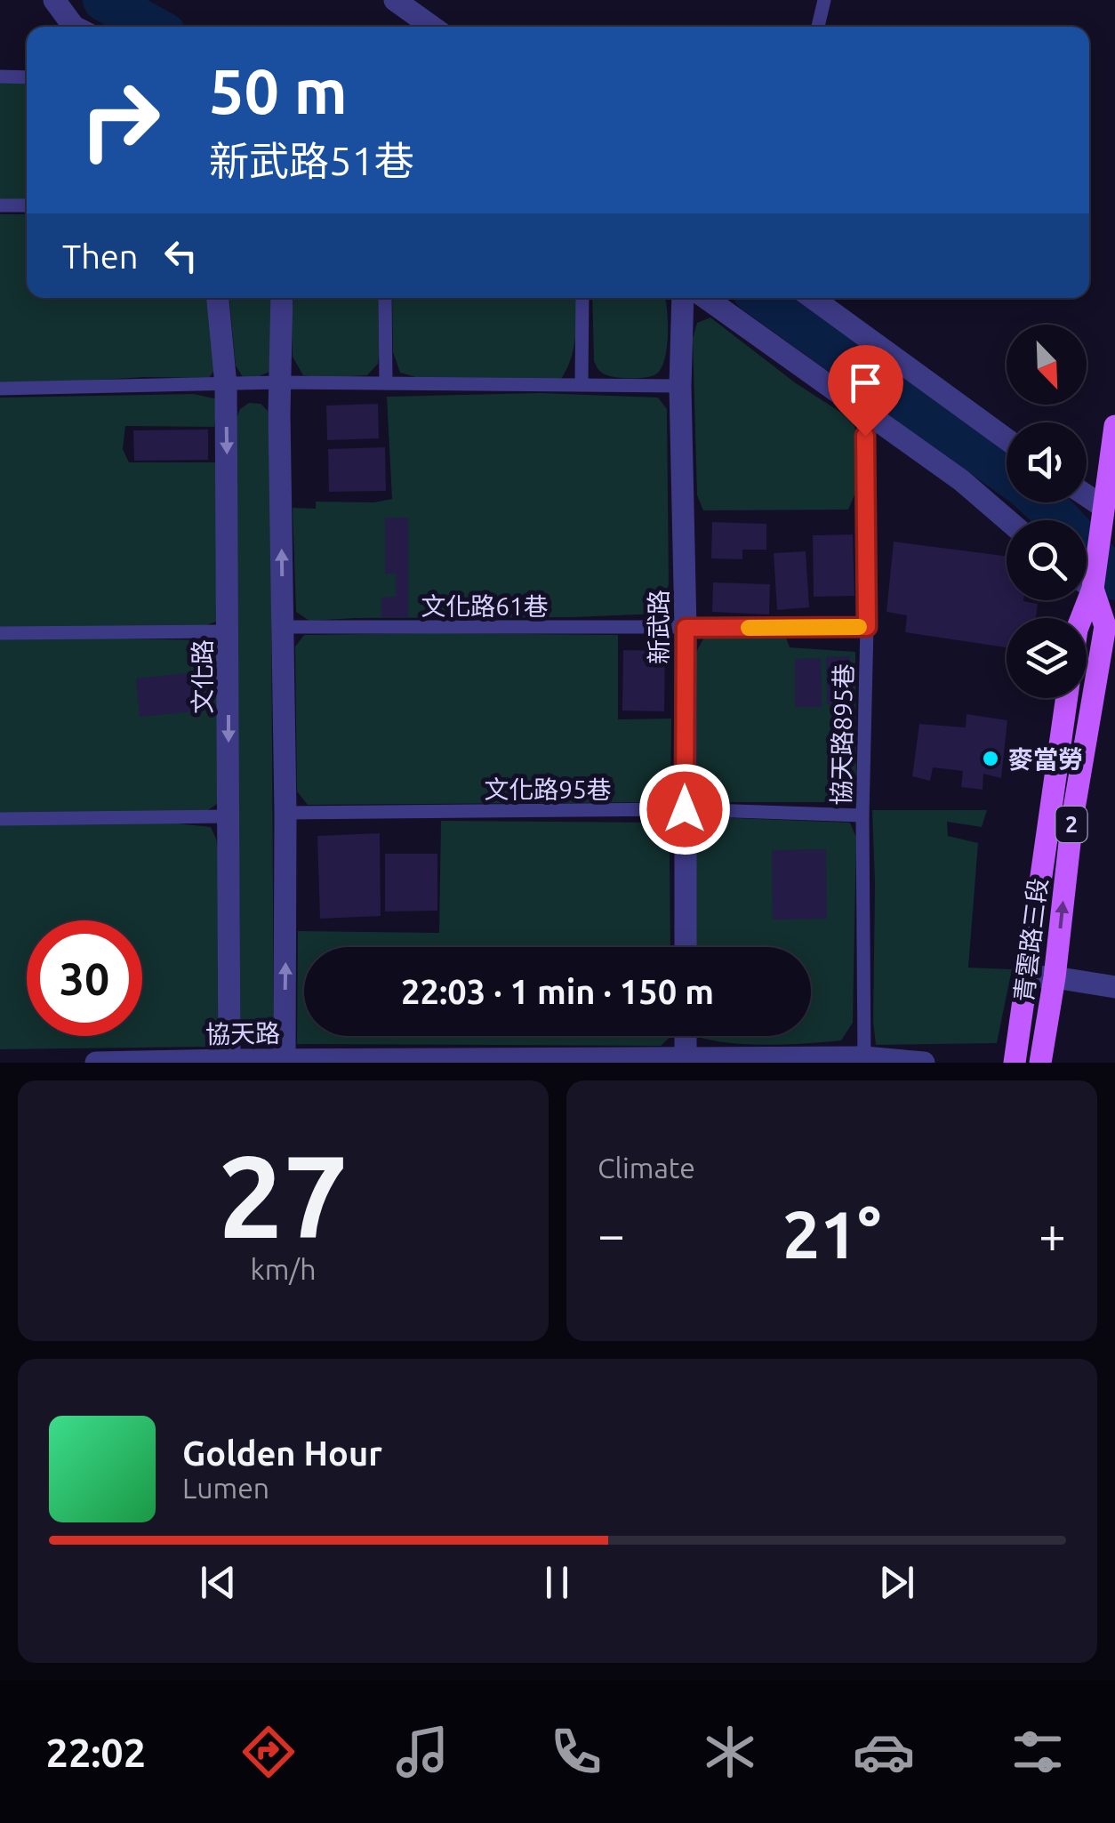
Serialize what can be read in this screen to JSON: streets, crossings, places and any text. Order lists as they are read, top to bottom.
{
  "streets": {
    "main road": ["2", "青雲路三段"],
    "street": ["新武路", "文化路", "協天路"],
    "lane": ["文化路61巷", "協天路895巷", "文化路95巷"]
  },
  "crossings": [
    ["文化路61巷", "新武路"],
    ["文化路61巷", "協天路895巷"],
    ["新武路", "文化路95巷"],
    ["文化路", "協天路"],
    ["協天路895巷", "文化路95巷"],
    ["協天路895巷", "協天路"],
    ["2", "青雲路三段"]
  ],
  "places": ["麥當勞"],
  "north": "bottom right",
  "page": {
    "turn": ["50 m", "新武路51巷"],
    "then": "Then",
    "limit": "30",
    "trip": "22:03 · 1 min · 150 m",
    "tile": [
      ["27", "km/h"],
      "Climate"
    ],
    "heat": ["−", "21°", "+"],
    "song": ["Golden Hour", "Lumen"],
    "tabs": "22:02"
  }
}
